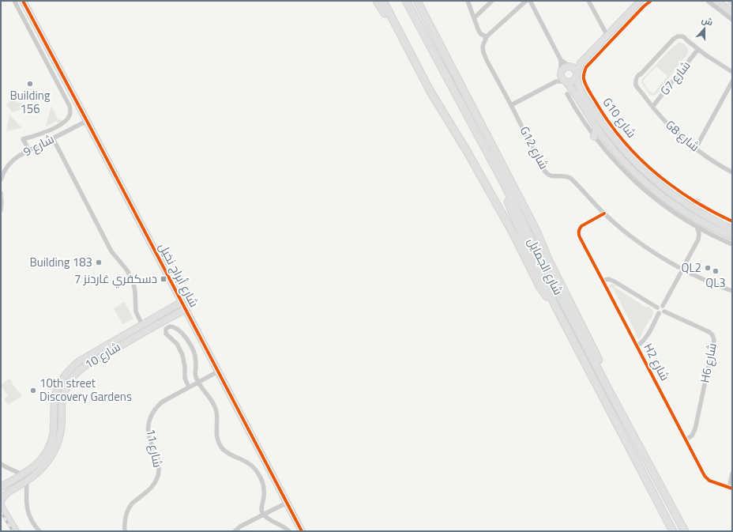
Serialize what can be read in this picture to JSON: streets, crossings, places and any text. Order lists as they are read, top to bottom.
{
  "streets": {
    "main road": ["شارع الجمايل"],
    "street": [
      "G7 شارع",
      "G10 شارع",
      "G8 شارع",
      "شارع 9",
      "G12 شارع",
      "شارع أبراج نخيل",
      "شارع 10",
      "H2 شارع",
      "H6 شارع",
      "شارع 11"
    ]
  },
  "crossings": [
    ["G7 شارع", "G8 شارع"],
    ["شارع 9", "شارع أبراج نخيل"],
    ["G12 شارع", "H2 شارع"],
    ["شارع أبراج نخيل", "شارع 10"],
    ["شارع أبراج نخيل", "شارع 11"],
    ["H2 شارع", "H6 شارع"]
  ],
  "places": {
    "other": [
      "Building 156",
      "Building 183",
      "QL2",
      "QL3",
      "10th street Discovery Gardens"
    ],
    "transit": ["دسكفري غاردنز 7"]
  },
  "north": "top"
}
